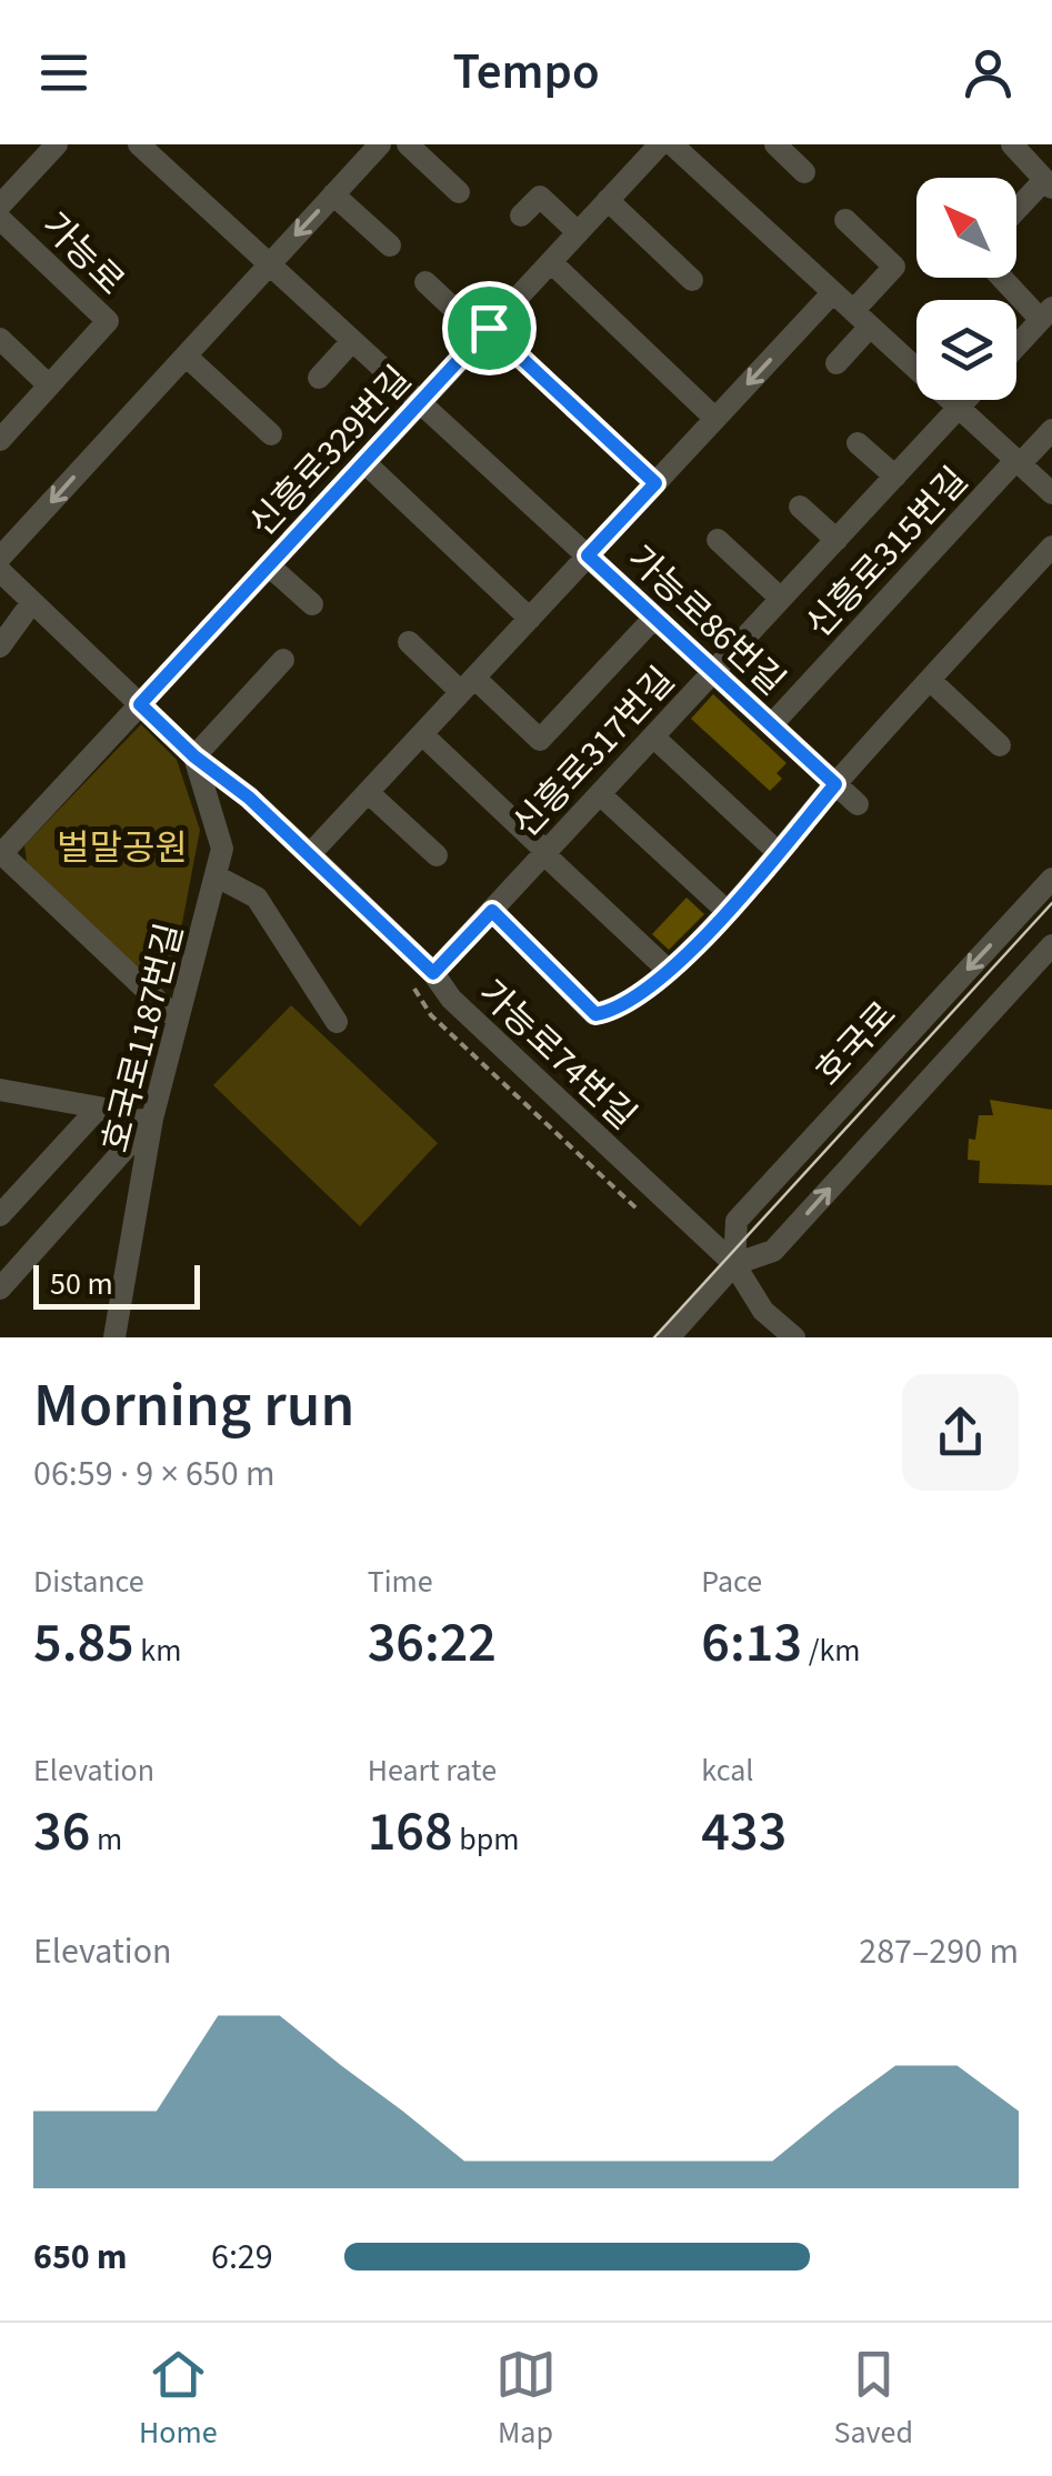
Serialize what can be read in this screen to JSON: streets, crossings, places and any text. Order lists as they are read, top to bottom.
{
  "streets": {
    "street": [
      "가능로",
      "신흥로329번길",
      "신흥로315번길",
      "가능로86번길",
      "신흥로317번길",
      "호국로1187번길",
      "호국로",
      "가능로74번길"
    ]
  },
  "crossings": [
    ["신흥로329번길", "가능로86번길"],
    ["신흥로329번길", "가능로74번길"],
    ["신흥로315번길", "가능로86번길"],
    ["가능로86번길", "신흥로317번길"],
    ["신흥로317번길", "가능로74번길"],
    ["호국로1187번길", "가능로74번길"],
    ["호국로", "가능로74번길"]
  ],
  "parks": ["벌말공원"],
  "scale_bar": "50 m",
  "north": "top left",
  "page": {
    "header": "Tempo",
    "scale": "50 m",
    "heading": ["Morning run", "06:59 · 9 × 650 m"],
    "stats": [
      ["Distance", "5.85 km"],
      ["Time", "36:22"],
      ["Pace", "6:13 /km"],
      ["Elevation", "36 m"],
      ["Heart rate", "168 bpm"],
      ["kcal", "433"]
    ],
    "chart": ["Elevation", "287–290 m"],
    "list": [
      {
        "name": "650 m",
        "note": "6:29"
      }
    ],
    "tabs": ["Home", "Map", "Saved"]
  }
}
